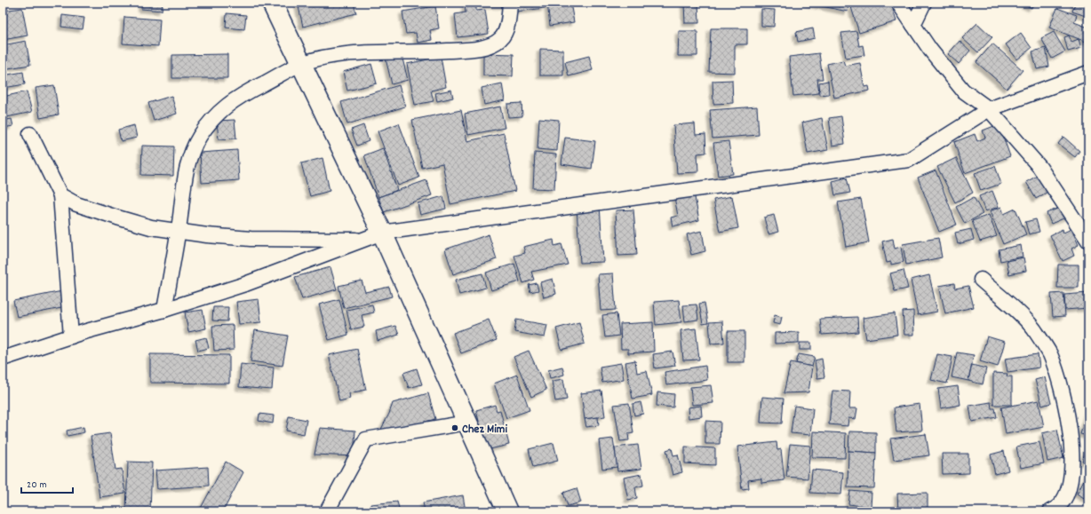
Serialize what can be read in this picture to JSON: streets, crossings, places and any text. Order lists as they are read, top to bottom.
{
  "places": ["Chez Mimi"],
  "scale_bar": "20 m"
}
